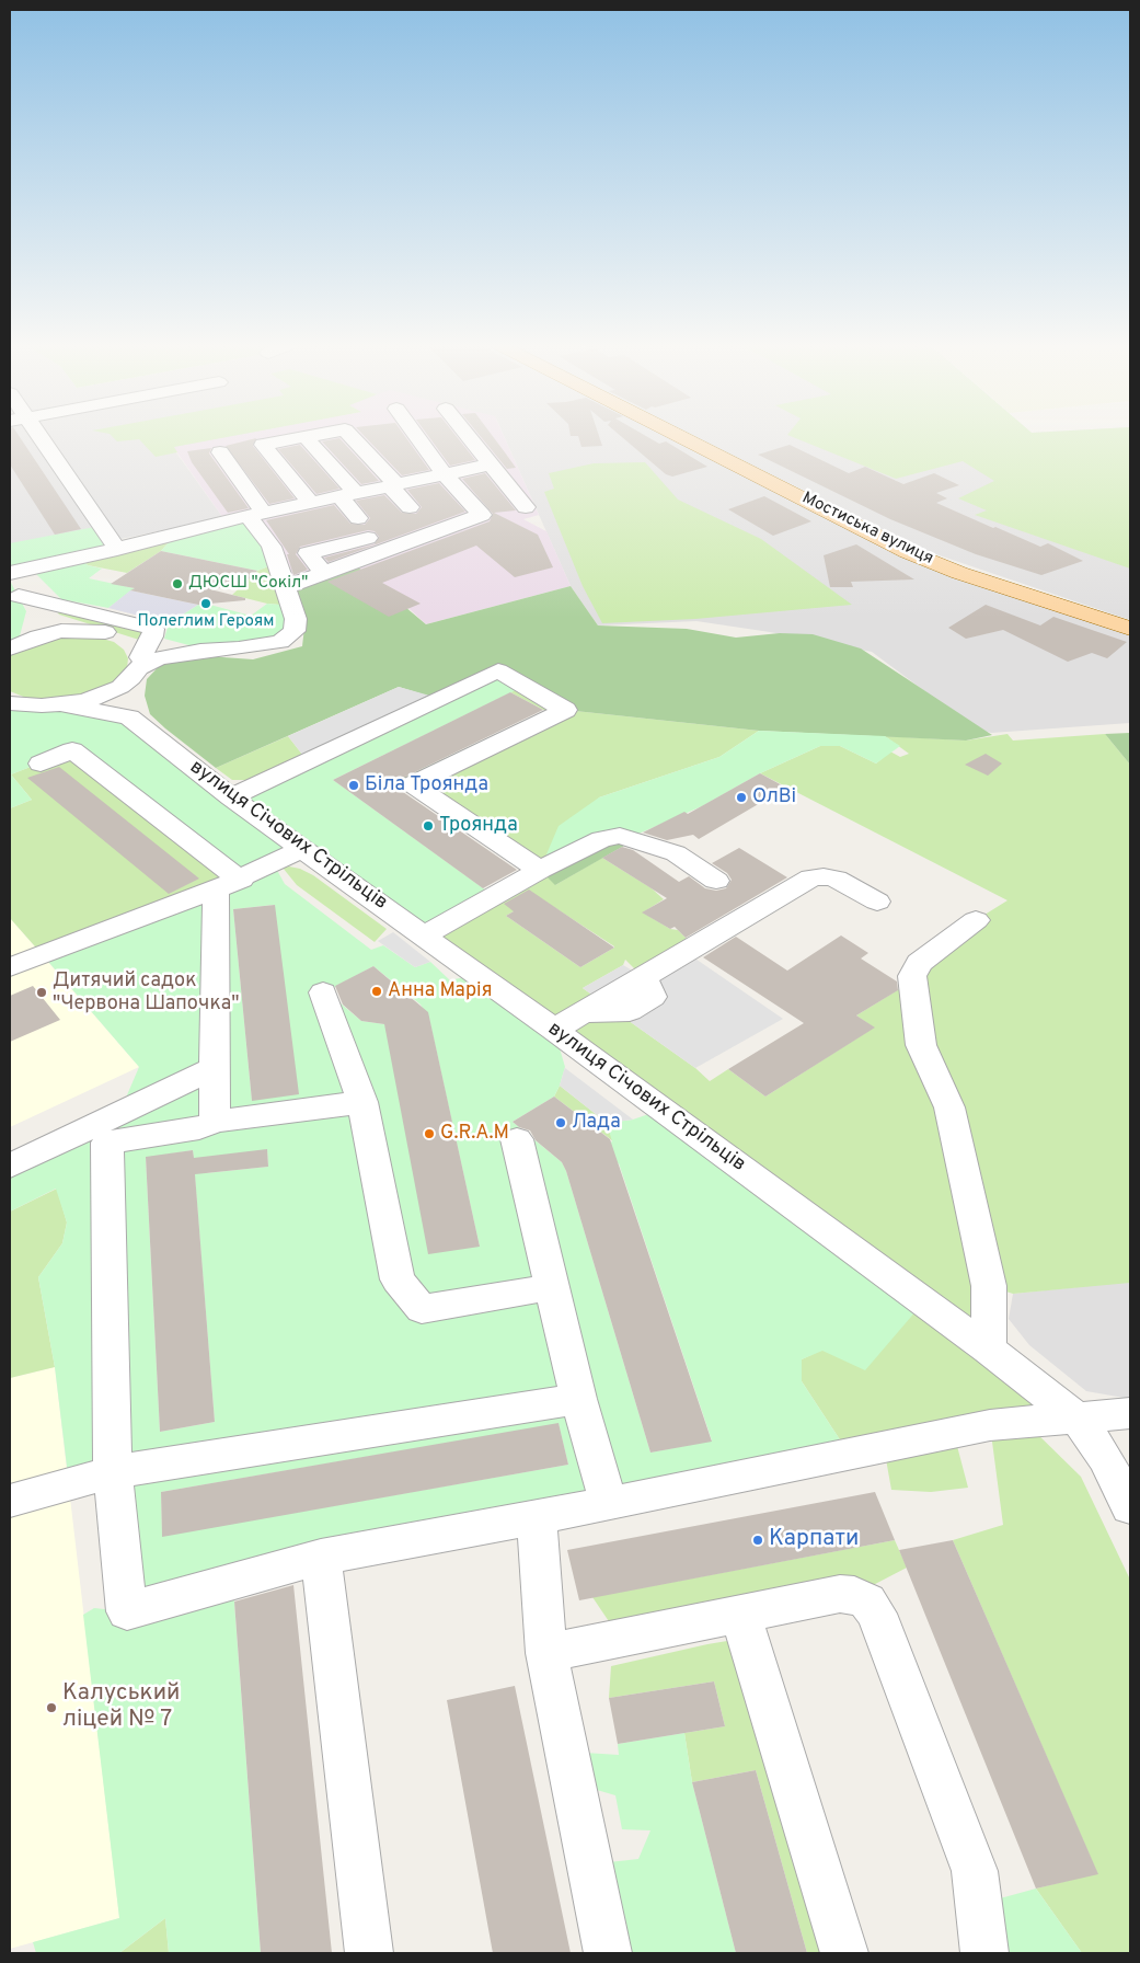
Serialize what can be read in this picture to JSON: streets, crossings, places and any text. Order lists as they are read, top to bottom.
{
  "streets": {
    "main road": ["Мостиська вулиця"],
    "street": ["вулиця Січових Стрільців"]
  },
  "places": [
    "ДЮСШ \"Сокіл\"",
    "Полеглим Героям",
    "Біла Троянда",
    "ОлВі",
    "Троянда",
    "Анна Марія",
    "Дитячий садок \"Червона Шапочка\"",
    "Лада",
    "G.R.A.M",
    "Карпати",
    "Калуський ліцей № 7"
  ]
}
